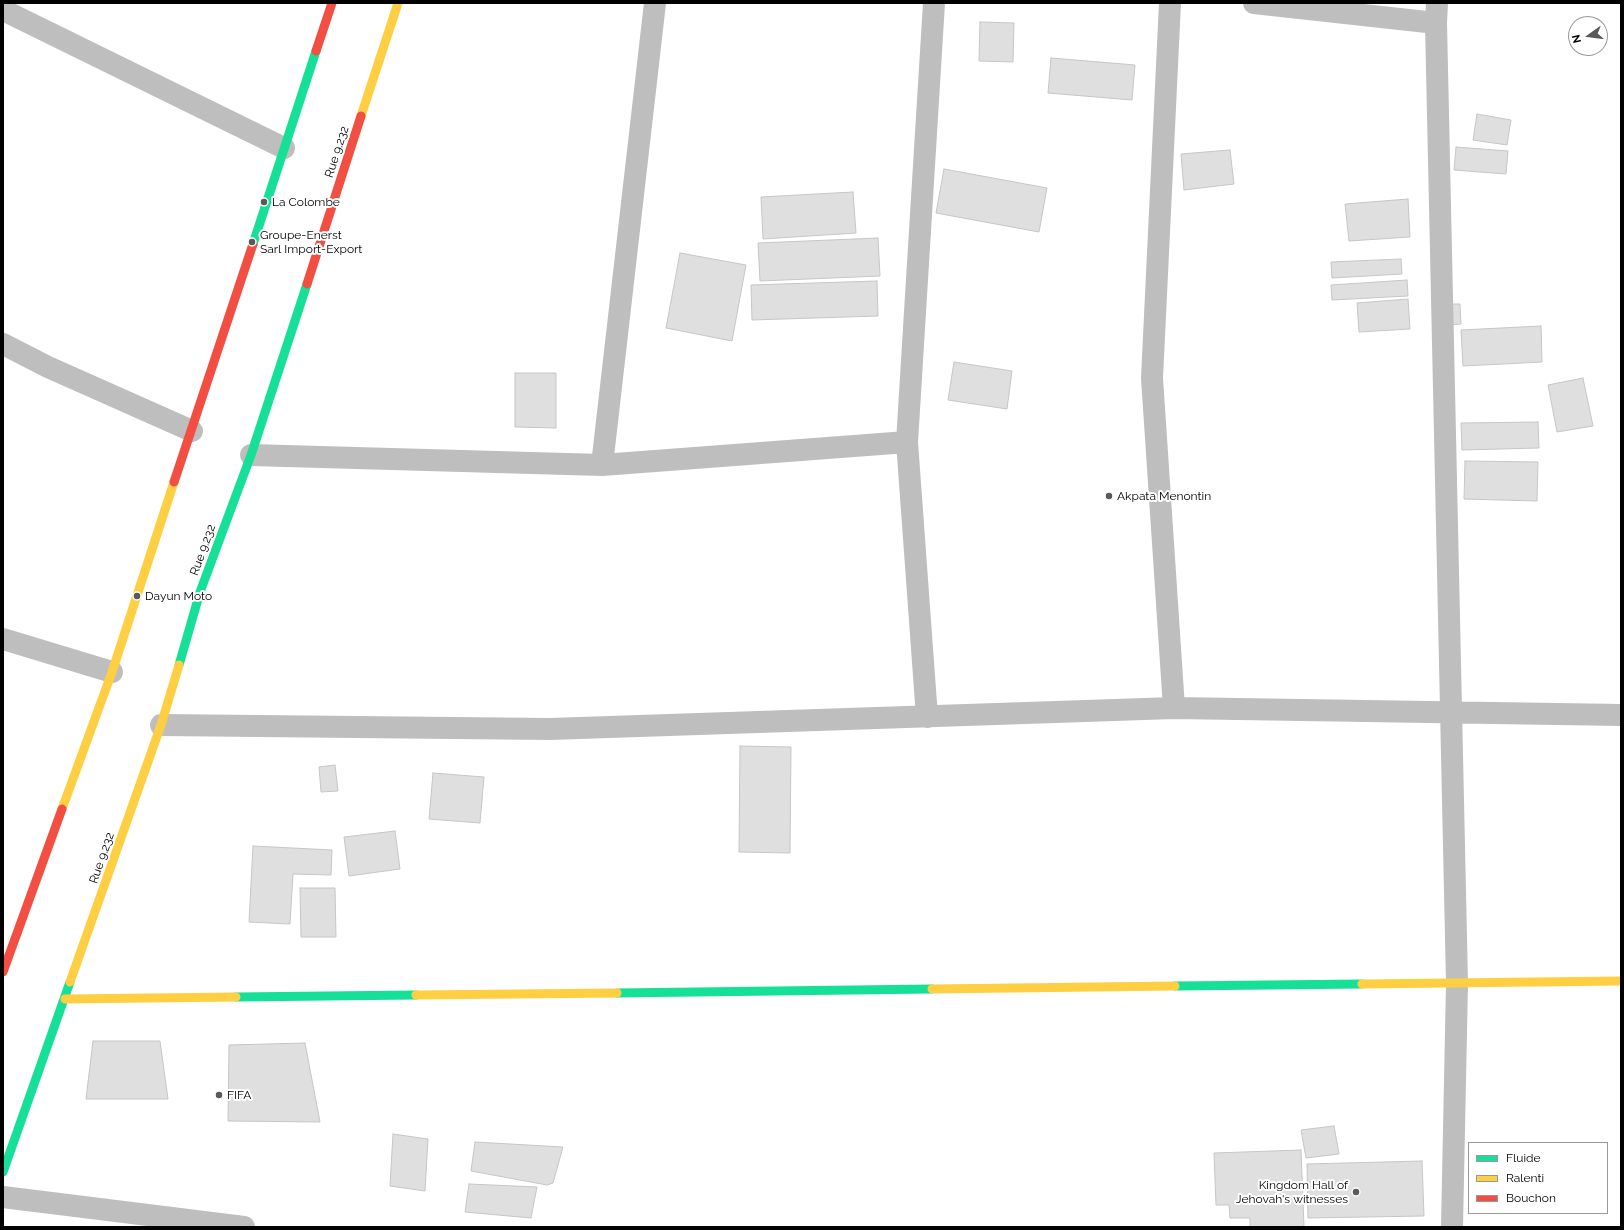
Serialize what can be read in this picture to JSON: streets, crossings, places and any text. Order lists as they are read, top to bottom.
{
  "streets": {
    "street": ["Rue 9.232"]
  },
  "places": [
    "La Colombe",
    "Groupe-Enerst Sarl Import-Export",
    "Akpata Menontin",
    "Dayun Moto",
    "FIFA",
    "Kingdom Hall of Jehovah's witnesses"
  ],
  "legend": ["Fluide", "Ralenti", "Bouchon"],
  "north": "left"
}
